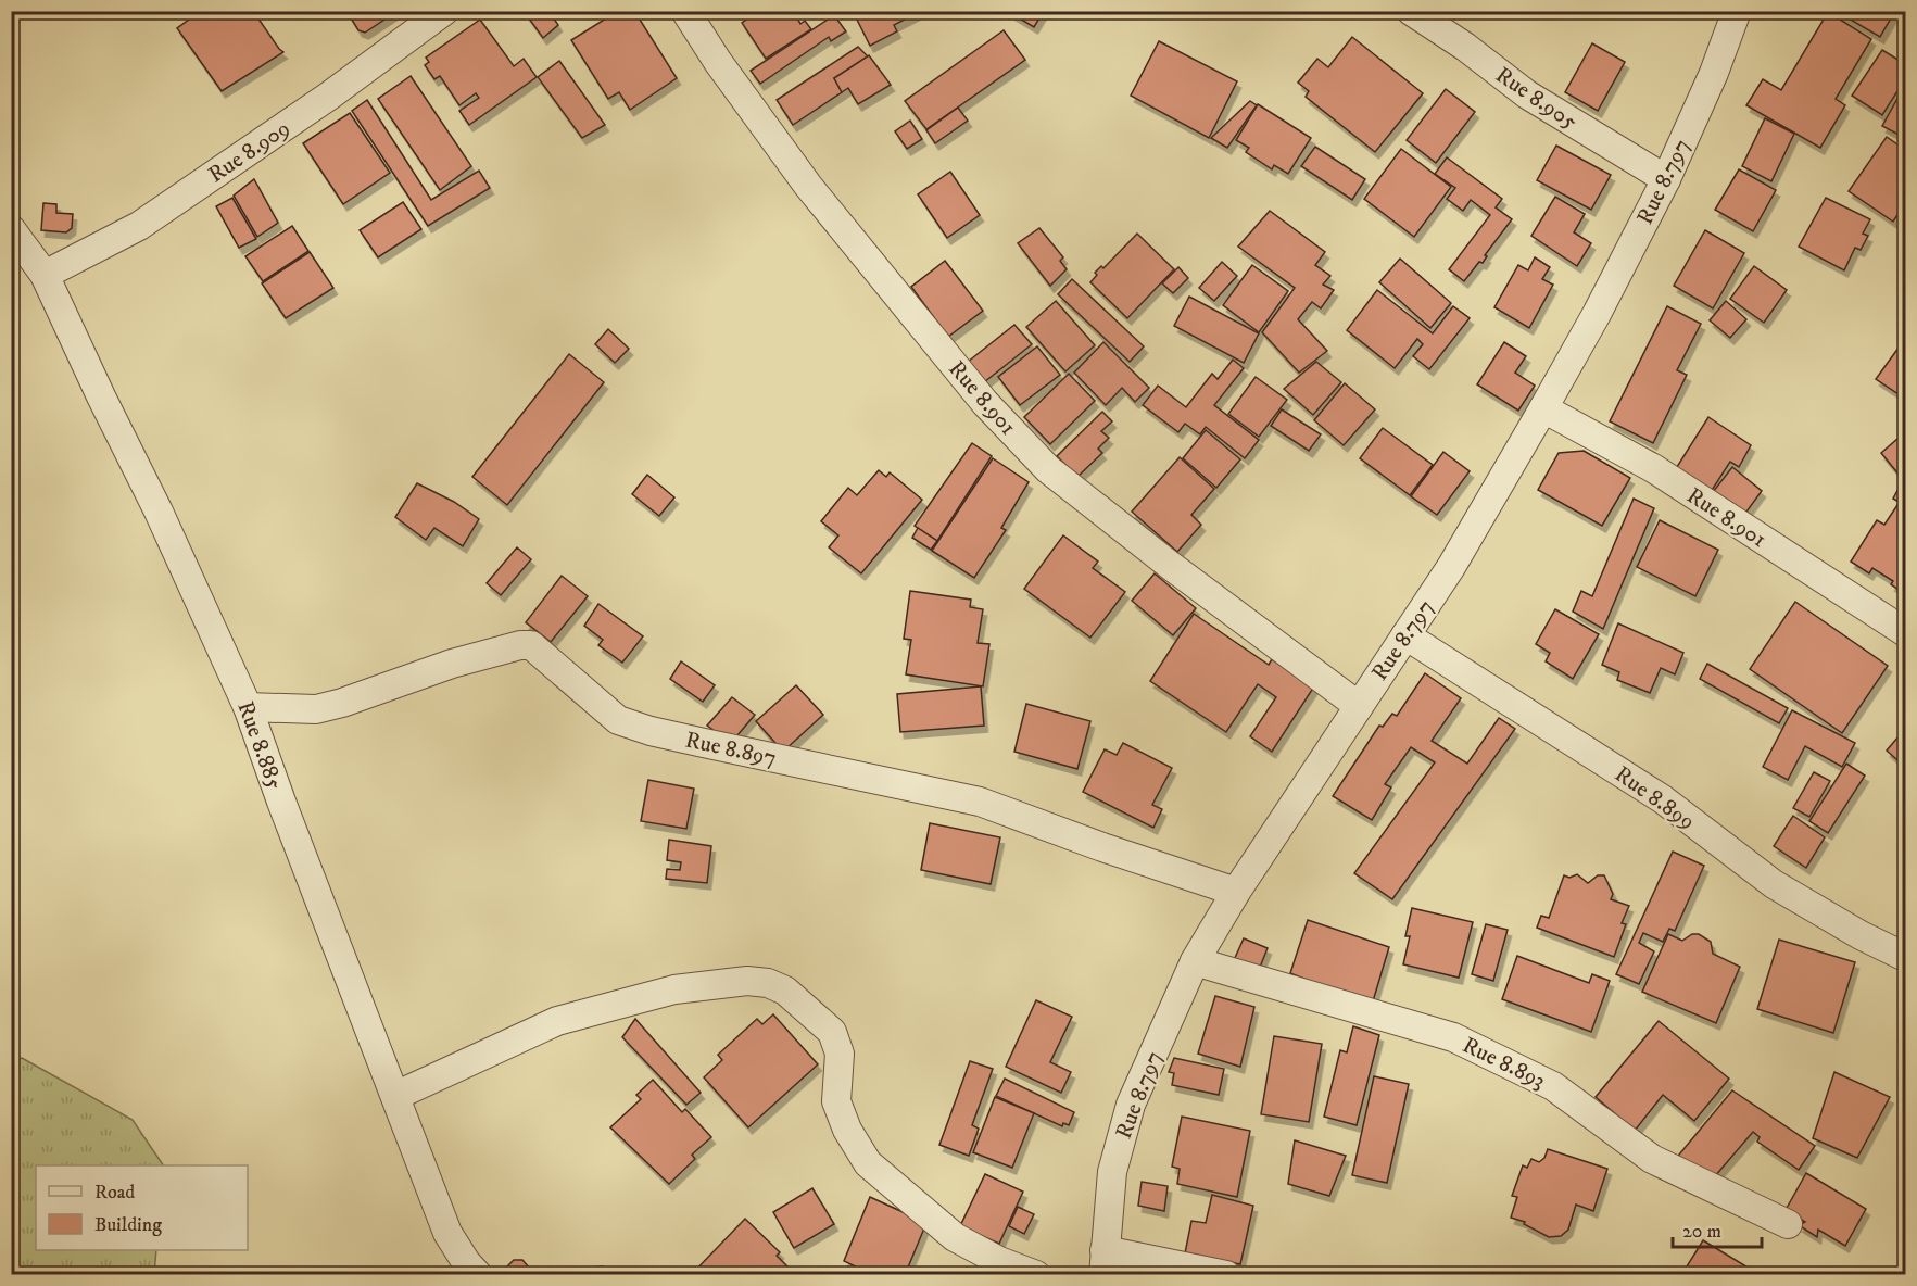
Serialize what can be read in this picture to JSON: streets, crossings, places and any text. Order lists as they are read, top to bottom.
{
  "streets": {
    "street": [
      "Rue 8.905",
      "Rue 8.909",
      "Rue 8.797",
      "Rue 8.901",
      "Rue 8.885",
      "Rue 8.897",
      "Rue 8.899",
      "Rue 8.893"
    ]
  },
  "crossings": [
    ["Rue 8.905", "Rue 8.797"],
    ["Rue 8.909", "Rue 8.885"],
    ["Rue 8.797", "Rue 8.901"],
    ["Rue 8.797", "Rue 8.897"],
    ["Rue 8.797", "Rue 8.899"],
    ["Rue 8.797", "Rue 8.893"],
    ["Rue 8.885", "Rue 8.897"]
  ],
  "legend": ["Road", "Building"],
  "scale_bar": "20 m"
}
